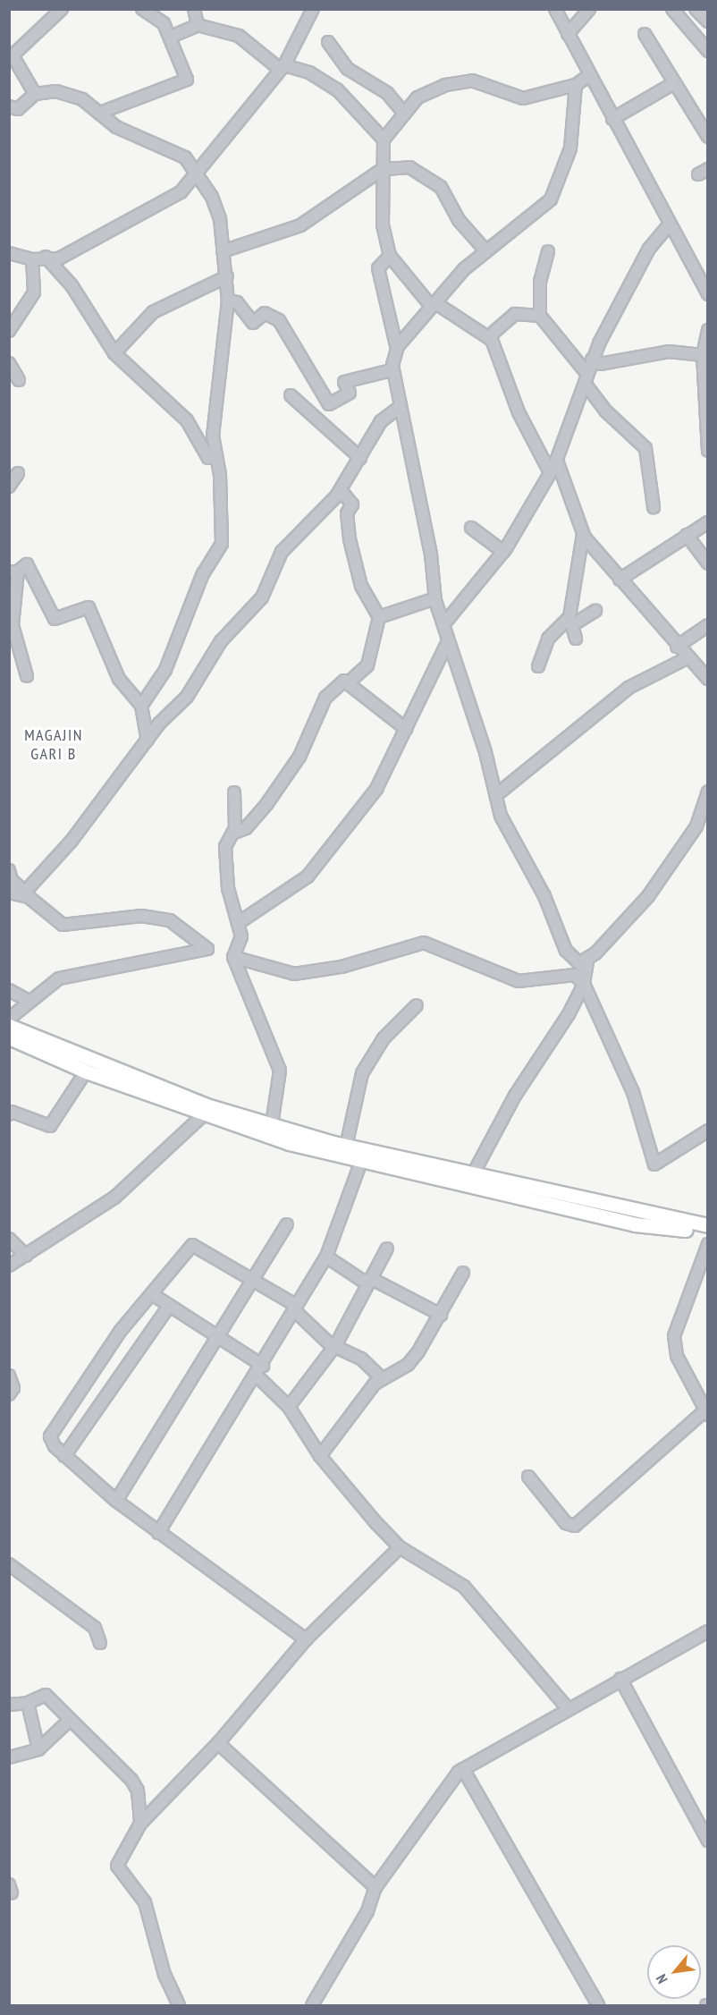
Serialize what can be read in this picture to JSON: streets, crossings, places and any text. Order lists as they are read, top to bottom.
{
  "districts": ["MAGAJIN GARI B"],
  "north": "bottom left"
}
